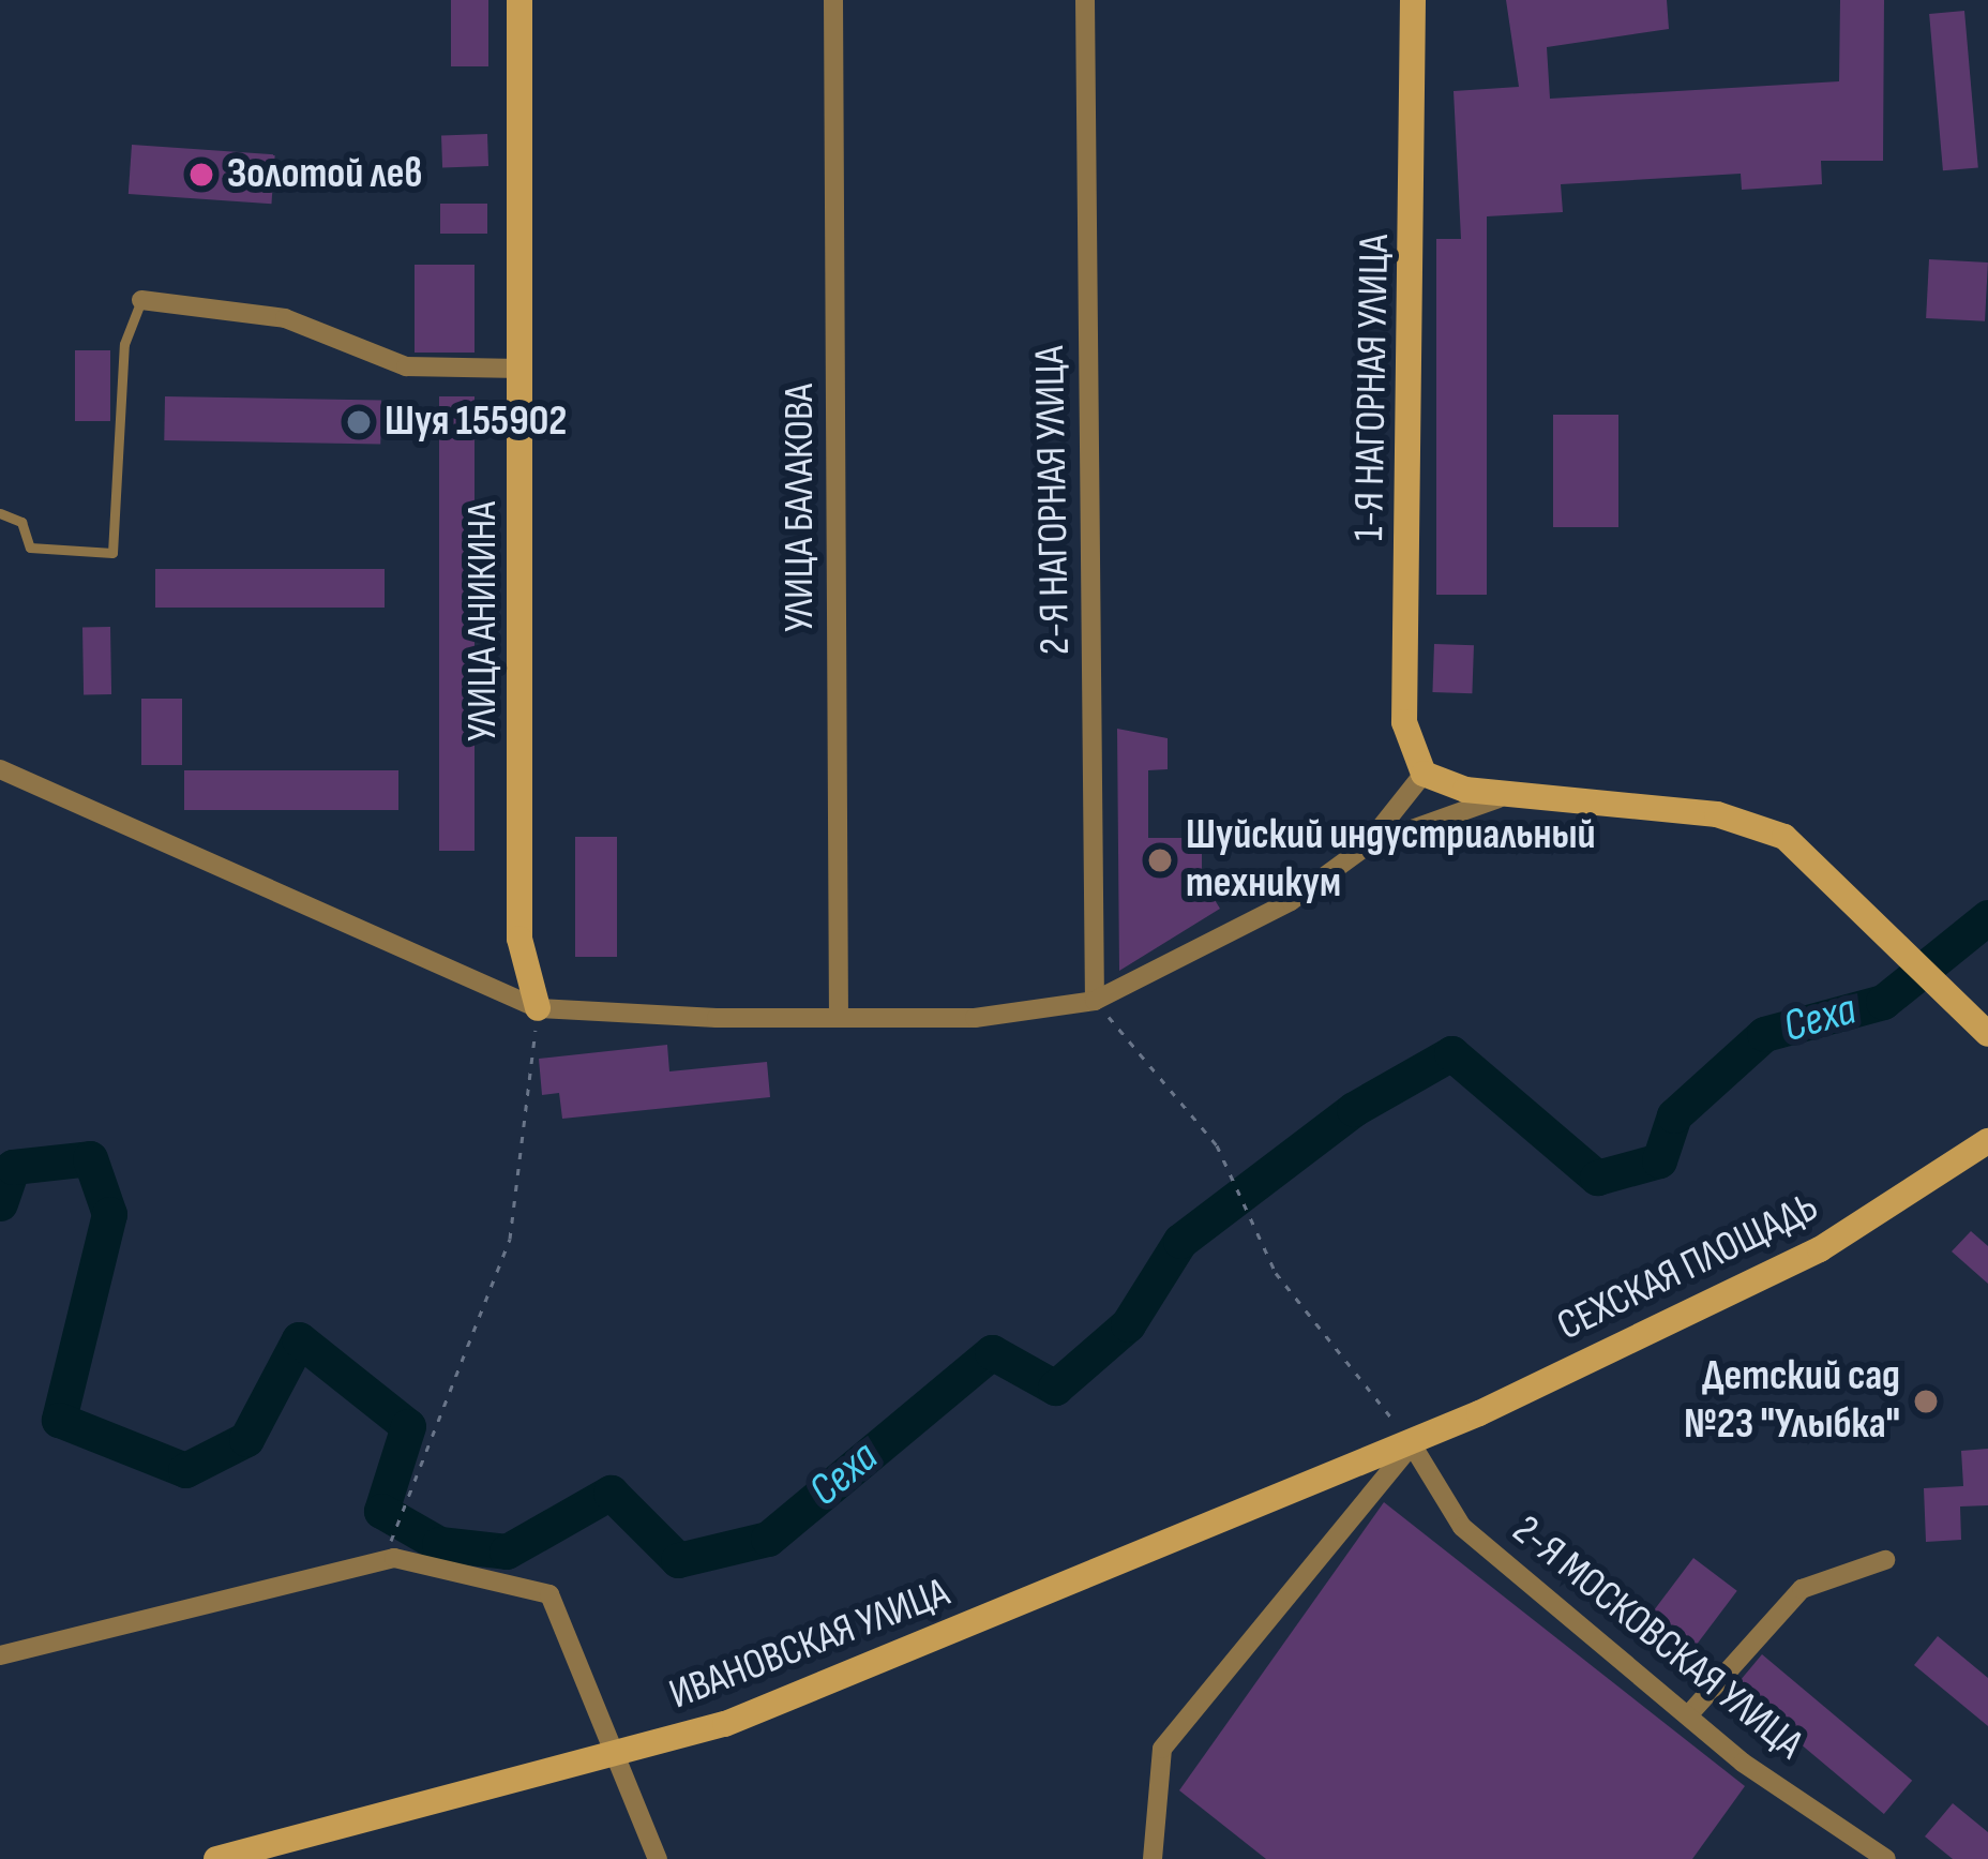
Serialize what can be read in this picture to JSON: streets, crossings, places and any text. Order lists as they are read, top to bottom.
{
  "streets": {
    "street": [
      "1-Я НАГОРНАЯ УЛИЦА",
      "2-Я НАГОРНАЯ УЛИЦА",
      "УЛИЦА БАЛАКОВА",
      "УЛИЦА АНИКИНА",
      "СЕХСКАЯ ПЛОЩАДЬ",
      "2-Я МОСКОВСКАЯ УЛИЦА",
      "ИВАНОВСКАЯ УЛИЦА"
    ]
  },
  "crossings": [
    ["СЕХСКАЯ ПЛОЩАДЬ", "2-Я МОСКОВСКАЯ УЛИЦА"],
    ["СЕХСКАЯ ПЛОЩАДЬ", "ИВАНОВСКАЯ УЛИЦА"],
    ["2-Я МОСКОВСКАЯ УЛИЦА", "ИВАНОВСКАЯ УЛИЦА"]
  ],
  "water": ["Сеха"],
  "places": [
    "Золотой лев",
    "Шуя 155902",
    "Шуйский индустриальный техникум",
    "Детский сад №23 \"Улыбка\""
  ]
}
